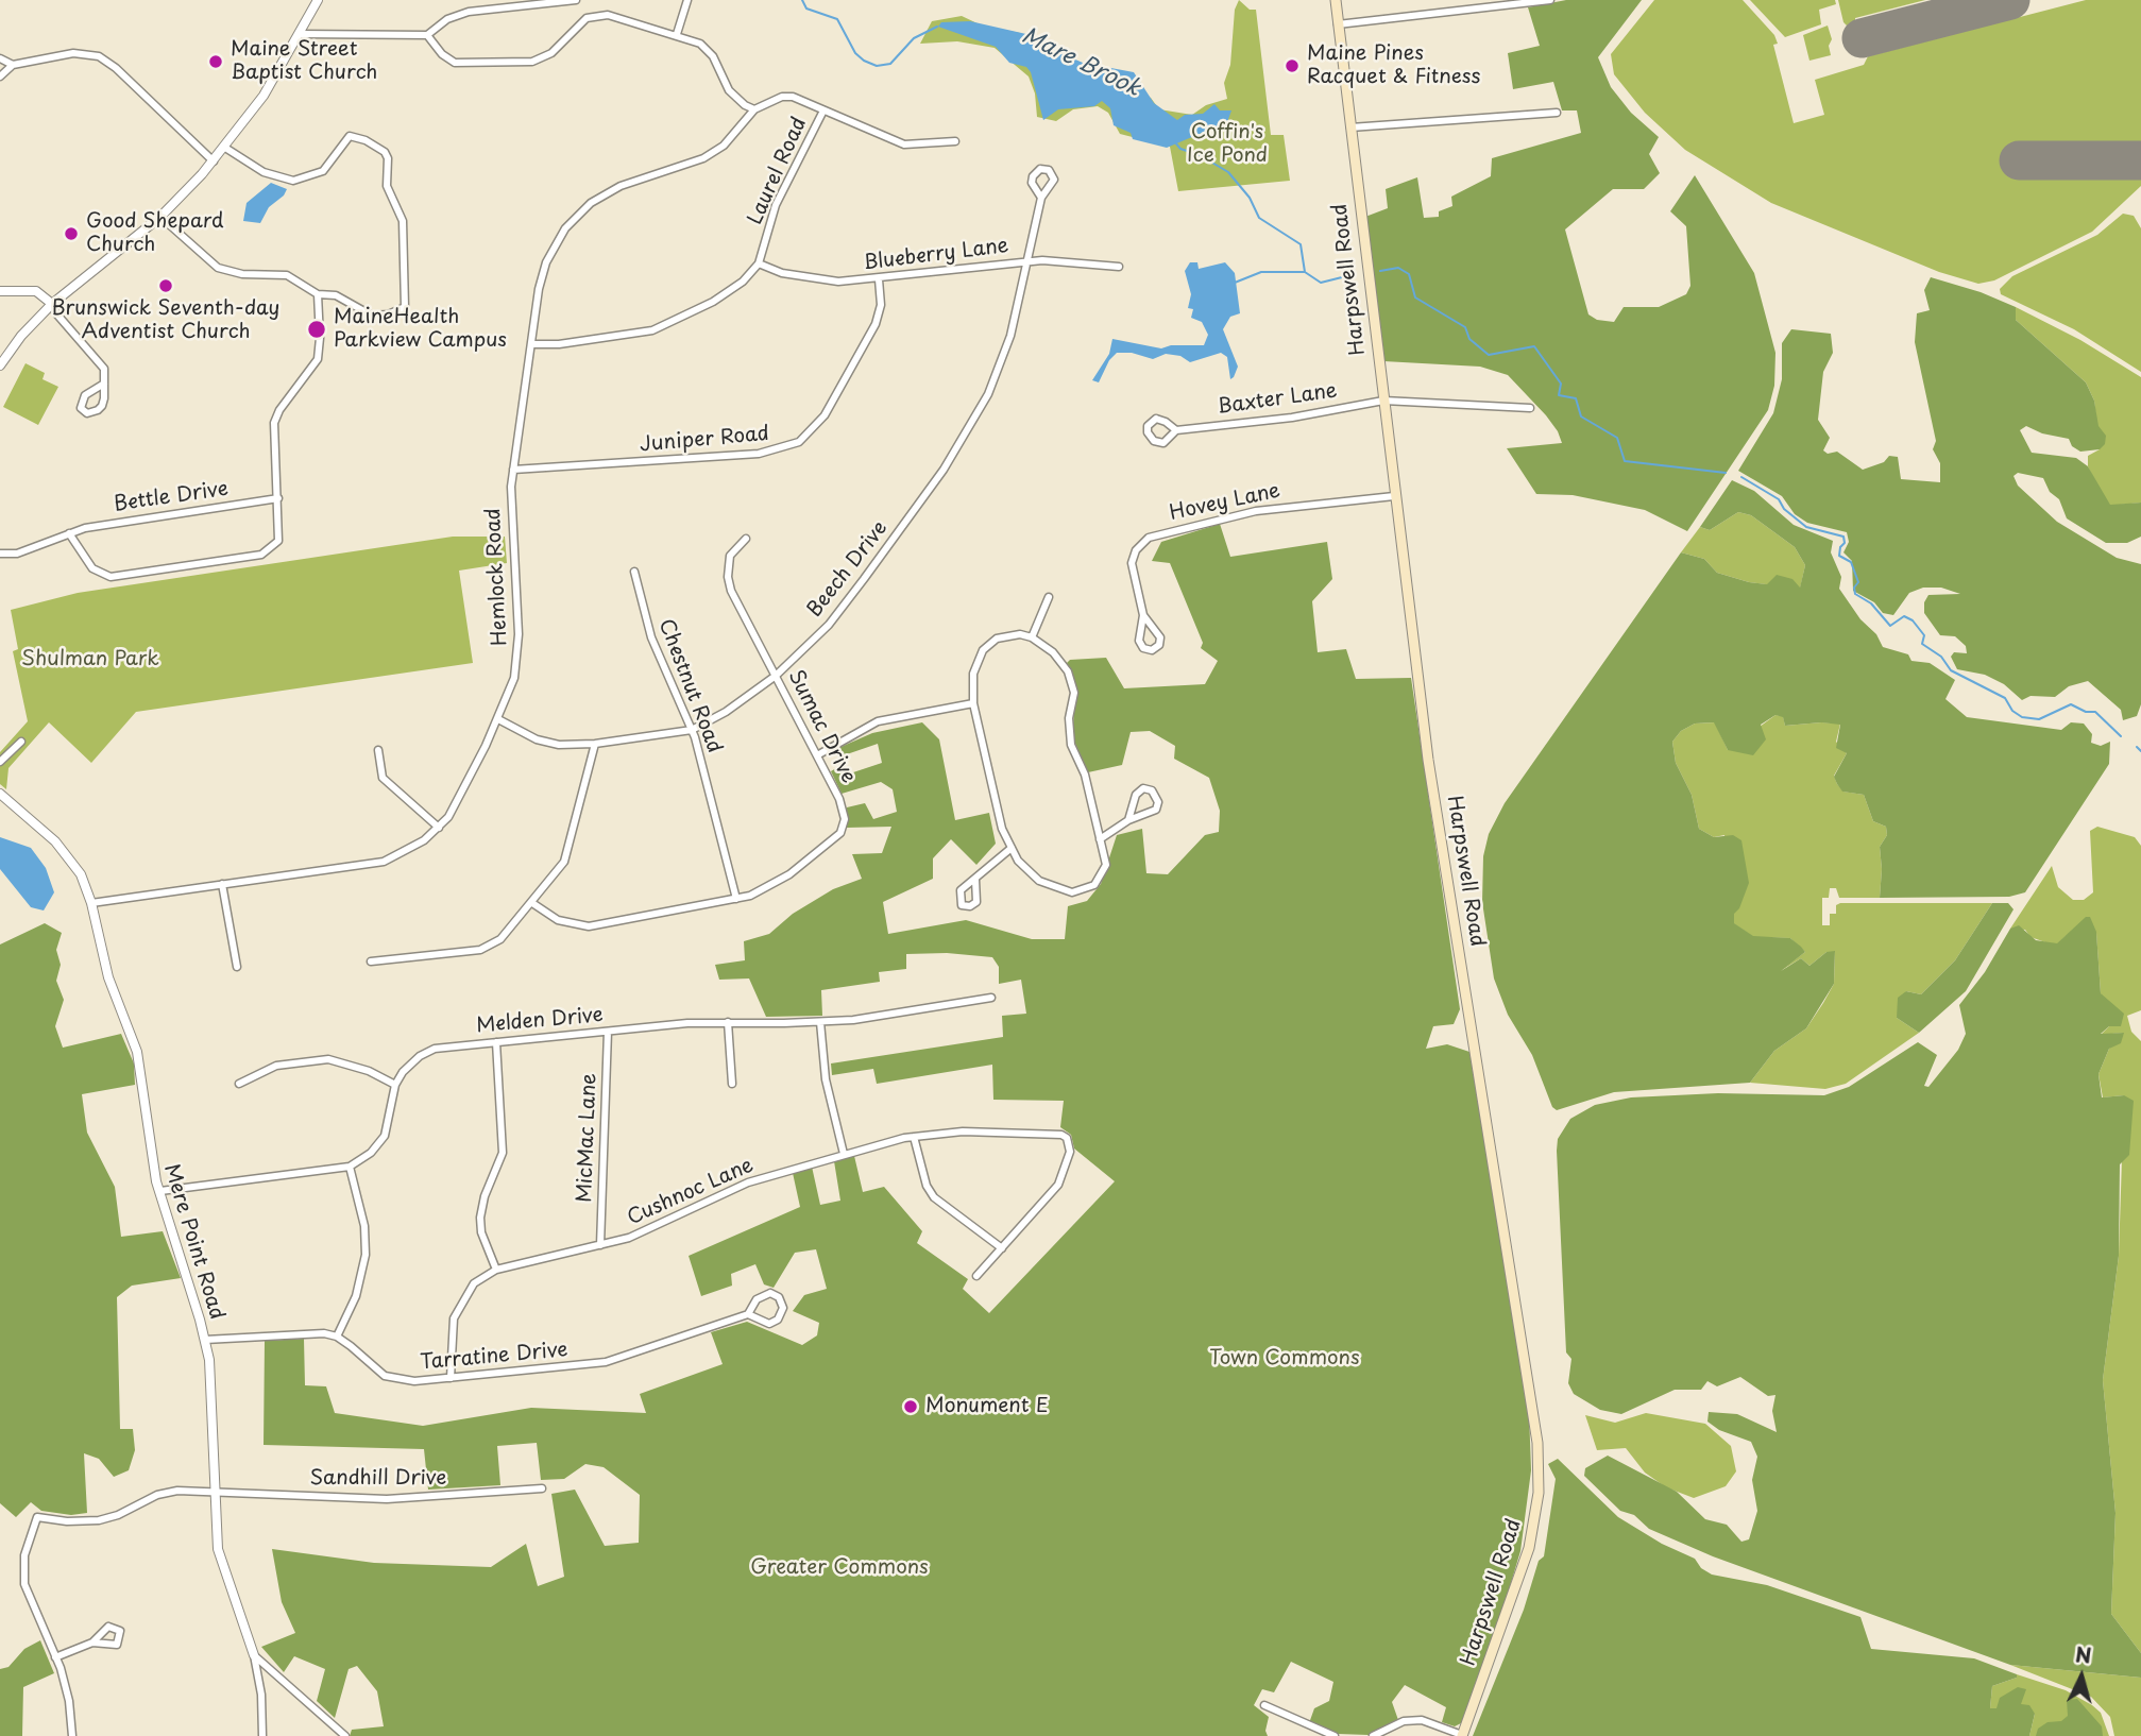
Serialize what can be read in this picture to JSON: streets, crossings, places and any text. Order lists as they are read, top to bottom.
{
  "streets": {
    "main road": ["Harpswell Road"],
    "street": [
      "Laurel Road",
      "Blueberry Lane",
      "Baxter Lane",
      "Juniper Road",
      "Bettle Drive",
      "Hovey Lane",
      "Beech Drive",
      "Hemlock Road",
      "Chestnut Road",
      "Sumac Drive",
      "Melden Drive",
      "MicMac Lane",
      "Cushnoc Lane",
      "Mere Point Road",
      "Tarratine Drive",
      "Sandhill Drive"
    ]
  },
  "crossings": [
    ["Laurel Road", "Blueberry Lane"],
    ["Blueberry Lane", "Juniper Road"],
    ["Blueberry Lane", "Beech Drive"],
    ["Harpswell Road", "Baxter Lane"],
    ["Harpswell Road", "Hovey Lane"],
    ["Juniper Road", "Hemlock Road"],
    ["Beech Drive", "Hemlock Road"],
    ["Beech Drive", "Chestnut Road"],
    ["Beech Drive", "Sumac Drive"],
    ["Hemlock Road", "Mere Point Road"],
    ["Chestnut Road", "Sumac Drive"],
    ["Melden Drive", "MicMac Lane"],
    ["MicMac Lane", "Cushnoc Lane"],
    ["Cushnoc Lane", "Tarratine Drive"],
    ["Mere Point Road", "Sandhill Drive"]
  ],
  "water": ["Mare Brook"],
  "parks": [
    "Coffin's Ice Pond",
    "Shulman Park",
    "Town Commons",
    "Greater Commons"
  ],
  "places": [
    "Maine Street Baptist Church",
    "Maine Pines Racquet & Fitness",
    "Good Shepard Church",
    "Brunswick Seventh-day Adventist Church",
    "MaineHealth Parkview Campus",
    "Monument E"
  ],
  "north": "top"
}
